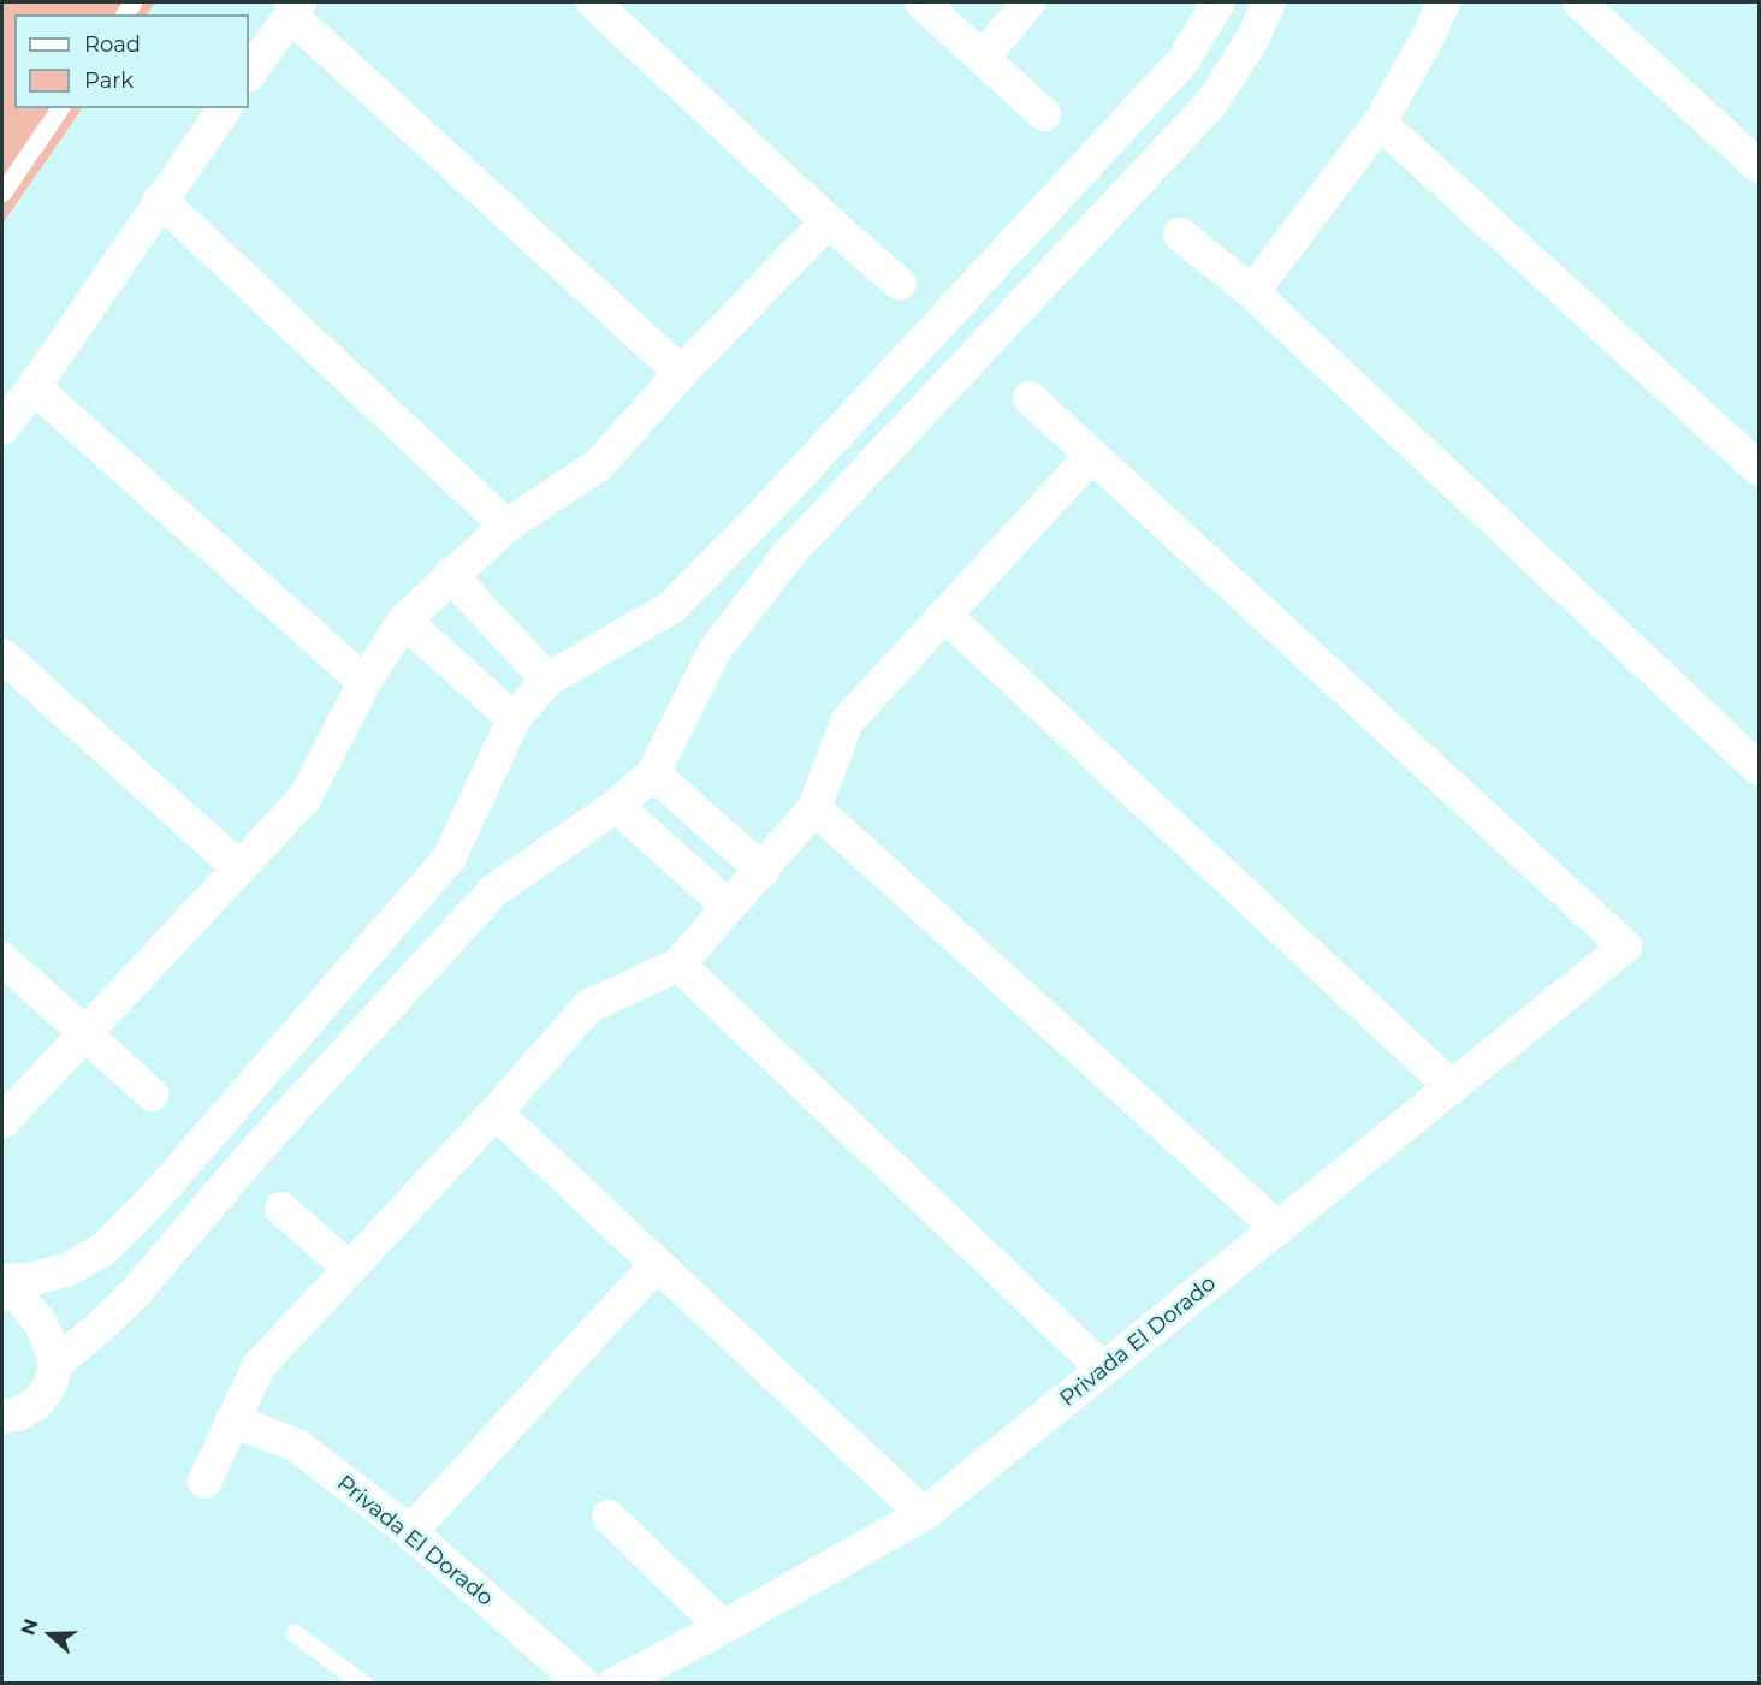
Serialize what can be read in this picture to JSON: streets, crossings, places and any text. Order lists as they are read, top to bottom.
{
  "streets": {
    "street": ["Privada El Dorado"]
  },
  "legend": ["Road", "Park"],
  "north": "left"
}
